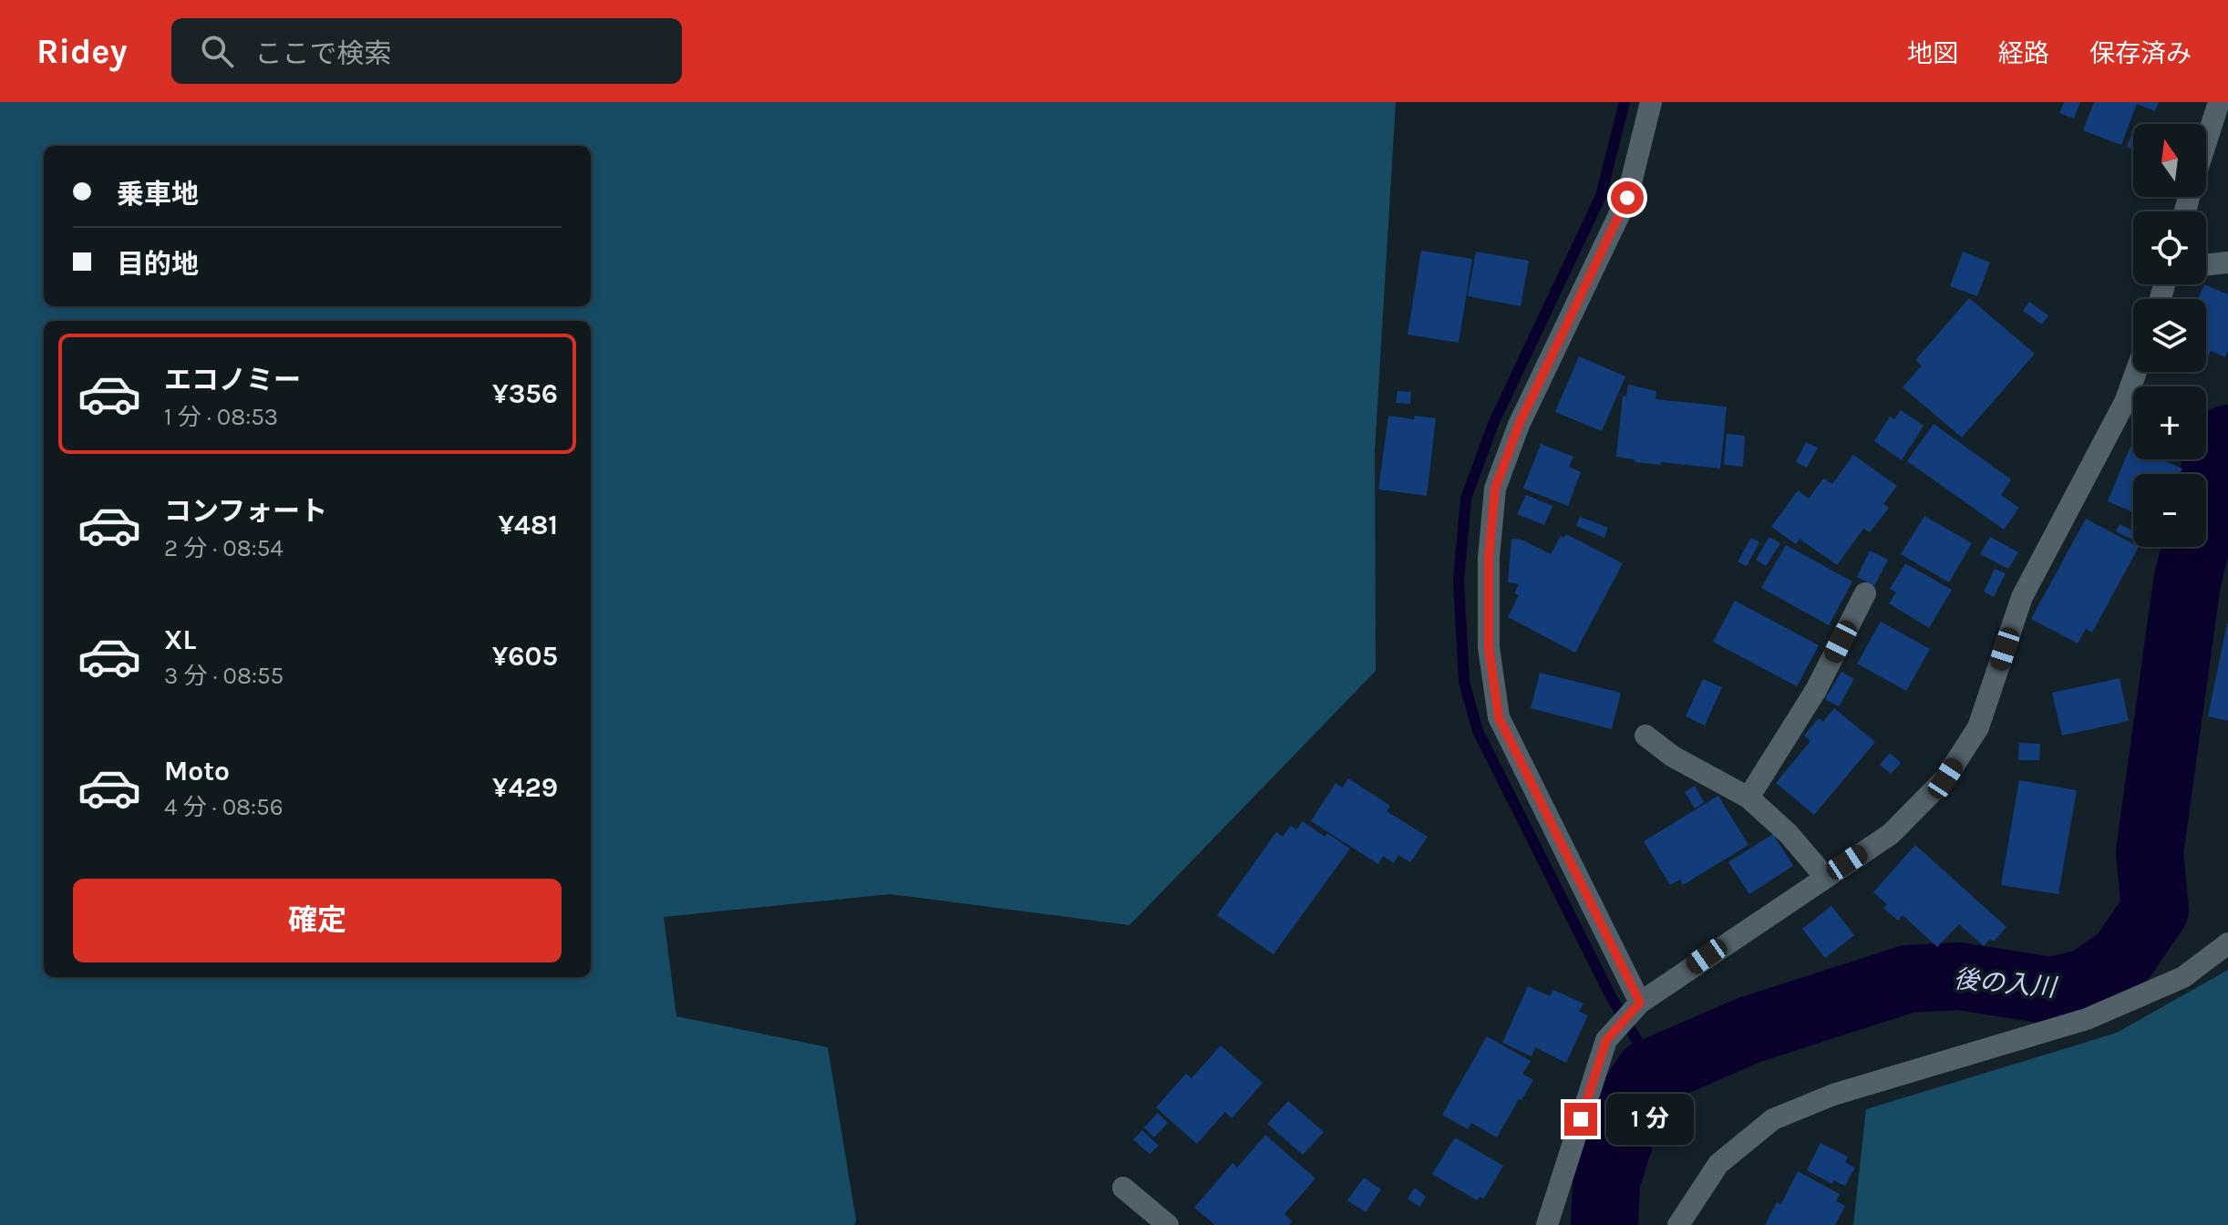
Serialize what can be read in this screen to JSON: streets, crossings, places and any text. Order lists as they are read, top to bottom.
{
  "water": ["後の入川"],
  "north": "top",
  "page": {
    "header": "Ridey",
    "search": "ここで検索",
    "nav": ["地図", "経路", "保存済み"],
    "map_buttons": ["+", "−"],
    "banner": ["乗車地", "目的地"],
    "list": [
      {
        "name": "エコノミー",
        "note": "1 分 · 08:53",
        "value": "¥356"
      },
      {
        "name": "コンフォート",
        "note": "2 分 · 08:54",
        "value": "¥481"
      },
      {
        "name": "XL",
        "note": "3 分 · 08:55",
        "value": "¥605"
      },
      {
        "name": "Moto",
        "note": "4 分 · 08:56",
        "value": "¥429"
      }
    ],
    "buttons": "確定",
    "bubble": "1 分"
  }
}
